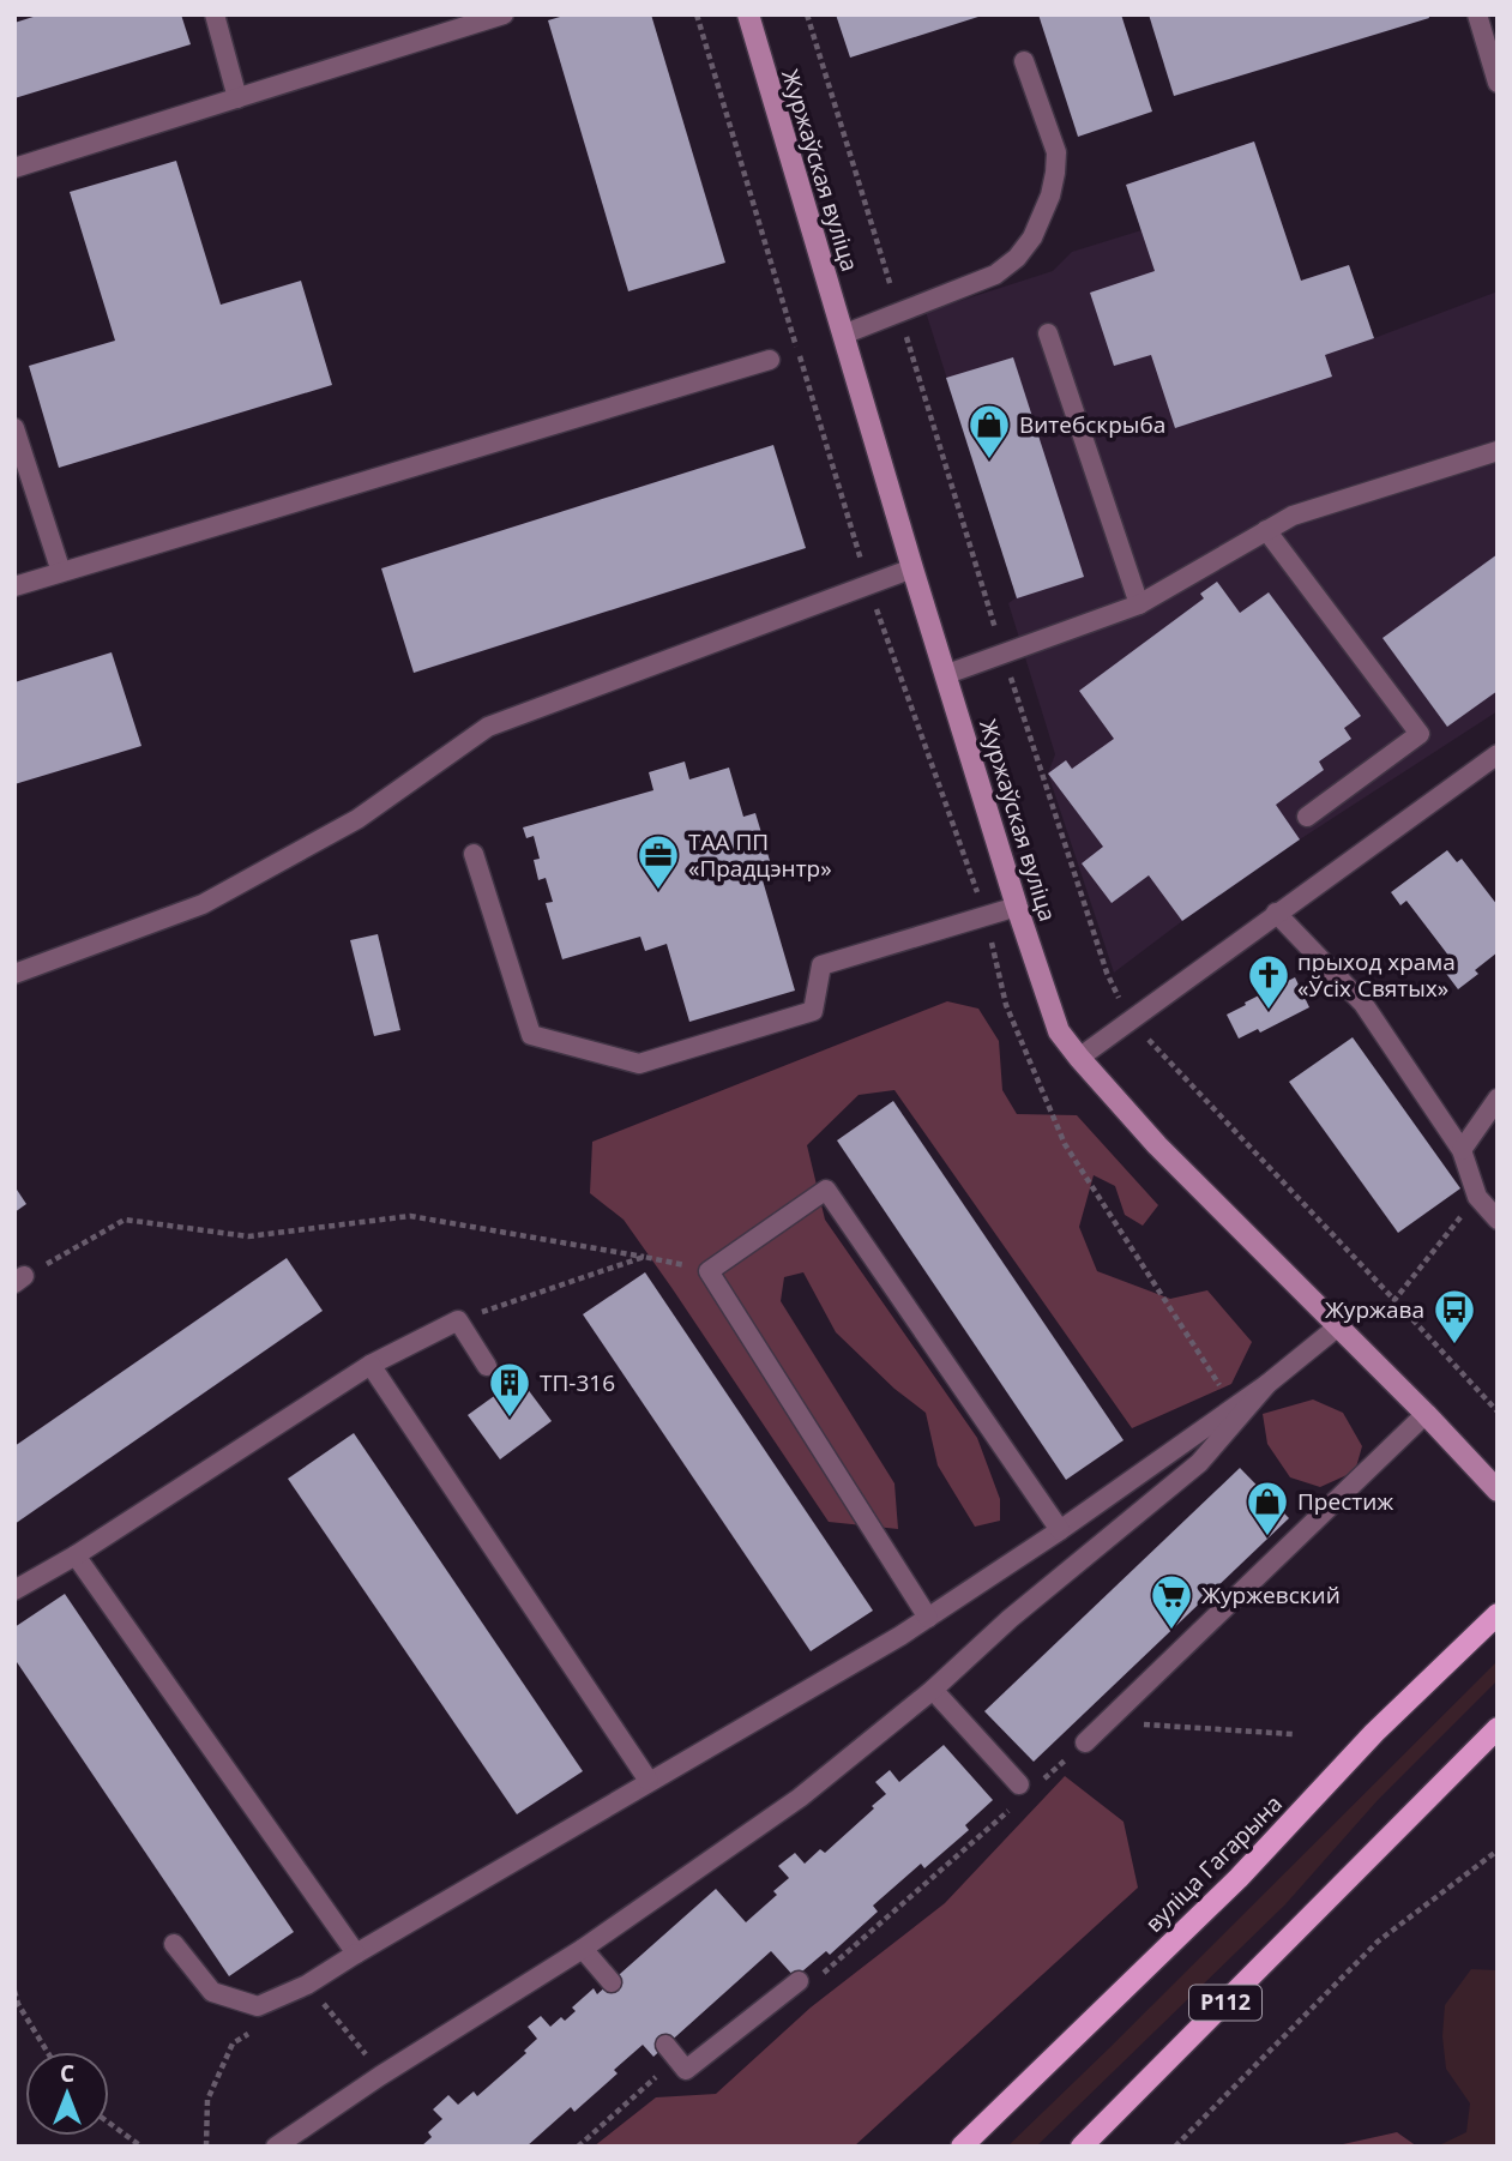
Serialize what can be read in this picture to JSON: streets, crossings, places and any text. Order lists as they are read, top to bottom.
{
  "streets": {
    "main road": ["вуліца Гагарына", "Р112"],
    "street": ["Журжаўская вуліца"]
  },
  "places": {
    "shop": ["Витебскрыба", "Престиж"],
    "office": ["ТАА ПП «Прадцэнтр»"],
    "church": ["прыход храма «Ўсіх Святых»"],
    "bus stop": ["Журжава"],
    "building": ["ТП-316"],
    "supermarket": ["Журжевский"]
  },
  "north": "top"
}
